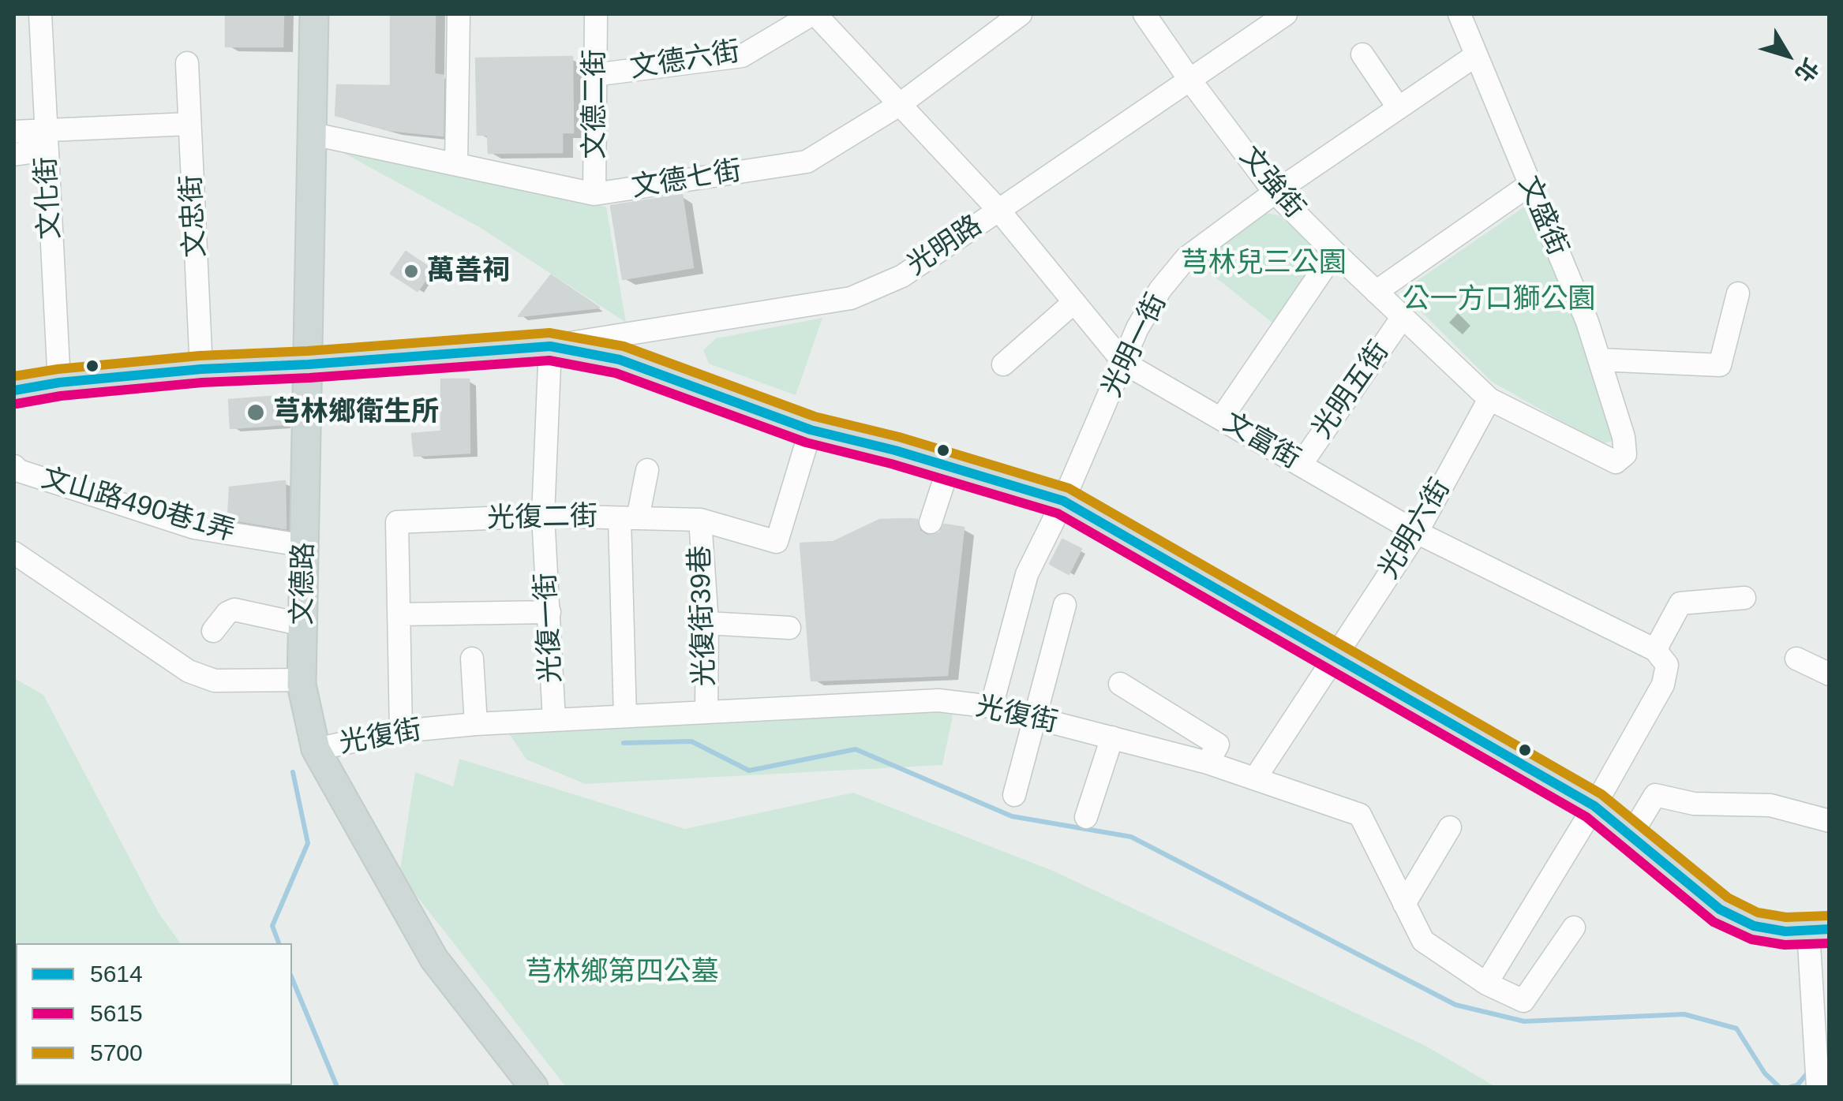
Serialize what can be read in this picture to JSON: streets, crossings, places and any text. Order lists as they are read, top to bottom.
{
  "streets": {
    "main road": ["文德路"],
    "street": [
      "文德六街",
      "文德二街",
      "文德七街",
      "文強街",
      "文化街",
      "文忠街",
      "文盛街",
      "光明路",
      "光明一街",
      "光明五街",
      "文富街",
      "文山路490巷1弄",
      "光復二街",
      "光明六街",
      "光復街39巷",
      "光復一街",
      "光復街"
    ]
  },
  "crossings": [
    ["文德六街", "文德二街"],
    ["文德六街", "文富街"],
    ["文德二街", "文德七街"],
    ["文德七街", "文富街"],
    ["文德七街", "文德路"],
    ["文強街", "文盛街"],
    ["文強街", "光明路"],
    ["文強街", "光明一街"],
    ["文強街", "光明五街"],
    ["文強街", "光明六街"],
    ["文盛街", "光明一街"],
    ["光明路", "文富街"],
    ["光明路", "光復一街"],
    ["光明一街", "文富街"],
    ["光明一街", "光復街"],
    ["光明五街", "文富街"],
    ["文富街", "光明六街"],
    ["文山路490巷1弄", "文德路"],
    ["光復二街", "光復街39巷"],
    ["光復二街", "光復一街"],
    ["光復二街", "光復街"],
    ["光明六街", "光復街"],
    ["文德路", "光復街"],
    ["光復街39巷", "光復街"],
    ["光復一街", "光復街"]
  ],
  "parks": ["芎林兒三公園", "公一方口獅公園", "芎林鄉第四公墓"],
  "places": ["萬善祠", "芎林鄉衛生所"],
  "lines": ["transit line 5700", "transit line 5614", "transit line 5615"],
  "legend": ["5614", "5615", "5700"],
  "north": "bottom right"
}
